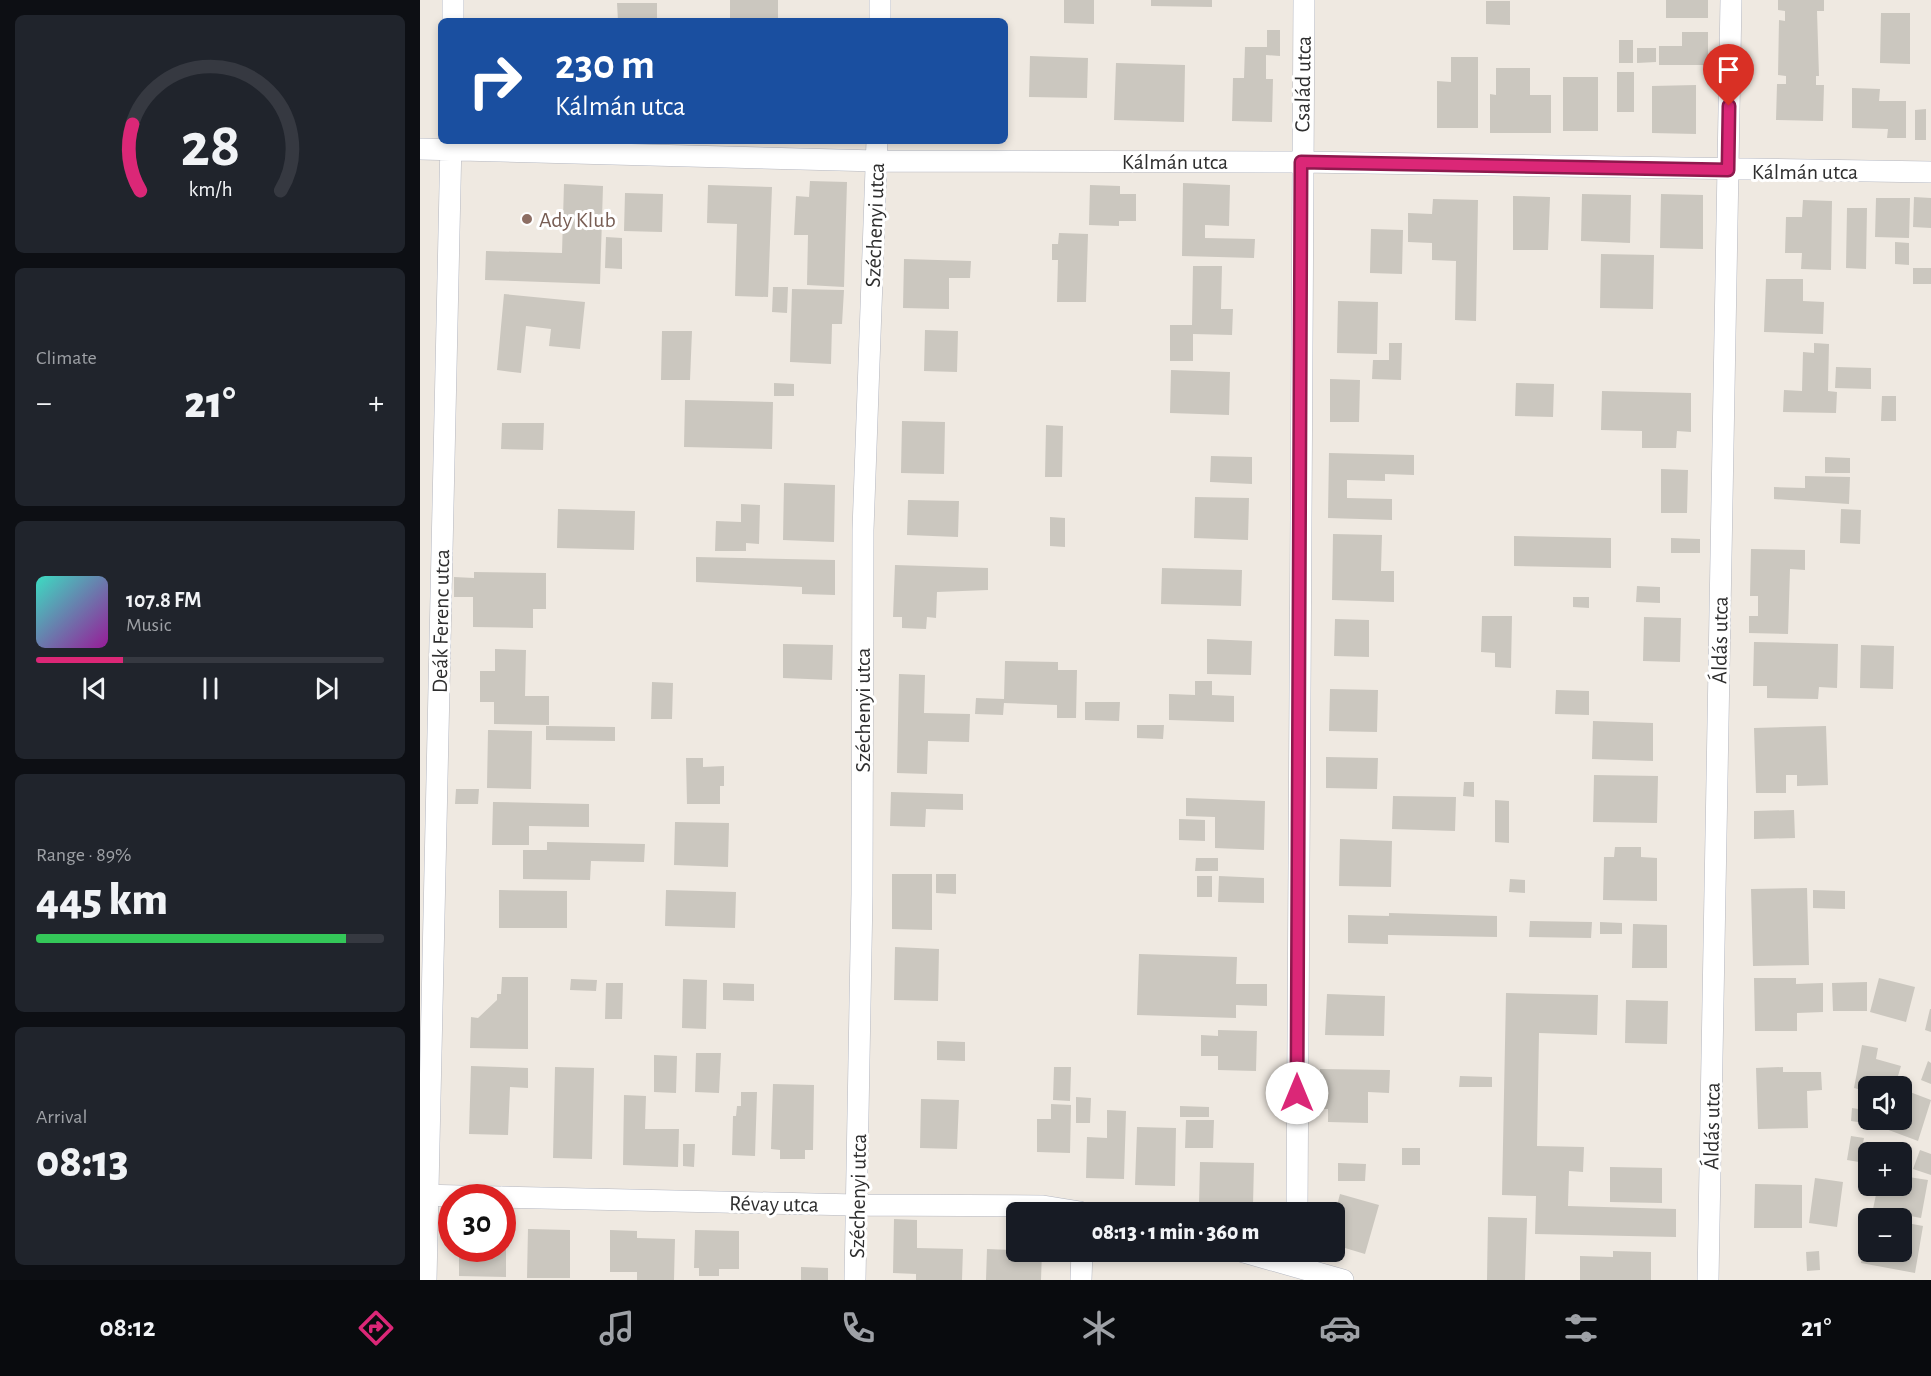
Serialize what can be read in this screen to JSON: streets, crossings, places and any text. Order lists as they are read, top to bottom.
{
  "streets": {
    "street": [
      "Család utca",
      "Kálmán utca",
      "Széchenyi utca",
      "Deák Ferenc utca",
      "Áldás utca",
      "Révay utca"
    ]
  },
  "crossings": [
    ["Család utca", "Kálmán utca"],
    ["Kálmán utca", "Széchenyi utca"],
    ["Kálmán utca", "Deák Ferenc utca"],
    ["Kálmán utca", "Áldás utca"],
    ["Széchenyi utca", "Révay utca"]
  ],
  "places": ["Ady Klub"],
  "page": {
    "turn": ["230 m", "Kálmán utca"],
    "tile": [
      "Climate",
      ["Range · 89%", "445 km"],
      ["Arrival", "08:13"]
    ],
    "heat": ["−", "21°", "+"],
    "song": ["107.8 FM", "Music"],
    "map_buttons": ["+", "−"],
    "limit": "30",
    "trip": "08:13 · 1 min · 360 m",
    "tabs": ["08:12", "21°"],
    "gauge": ["28", "km/h"]
  }
}
